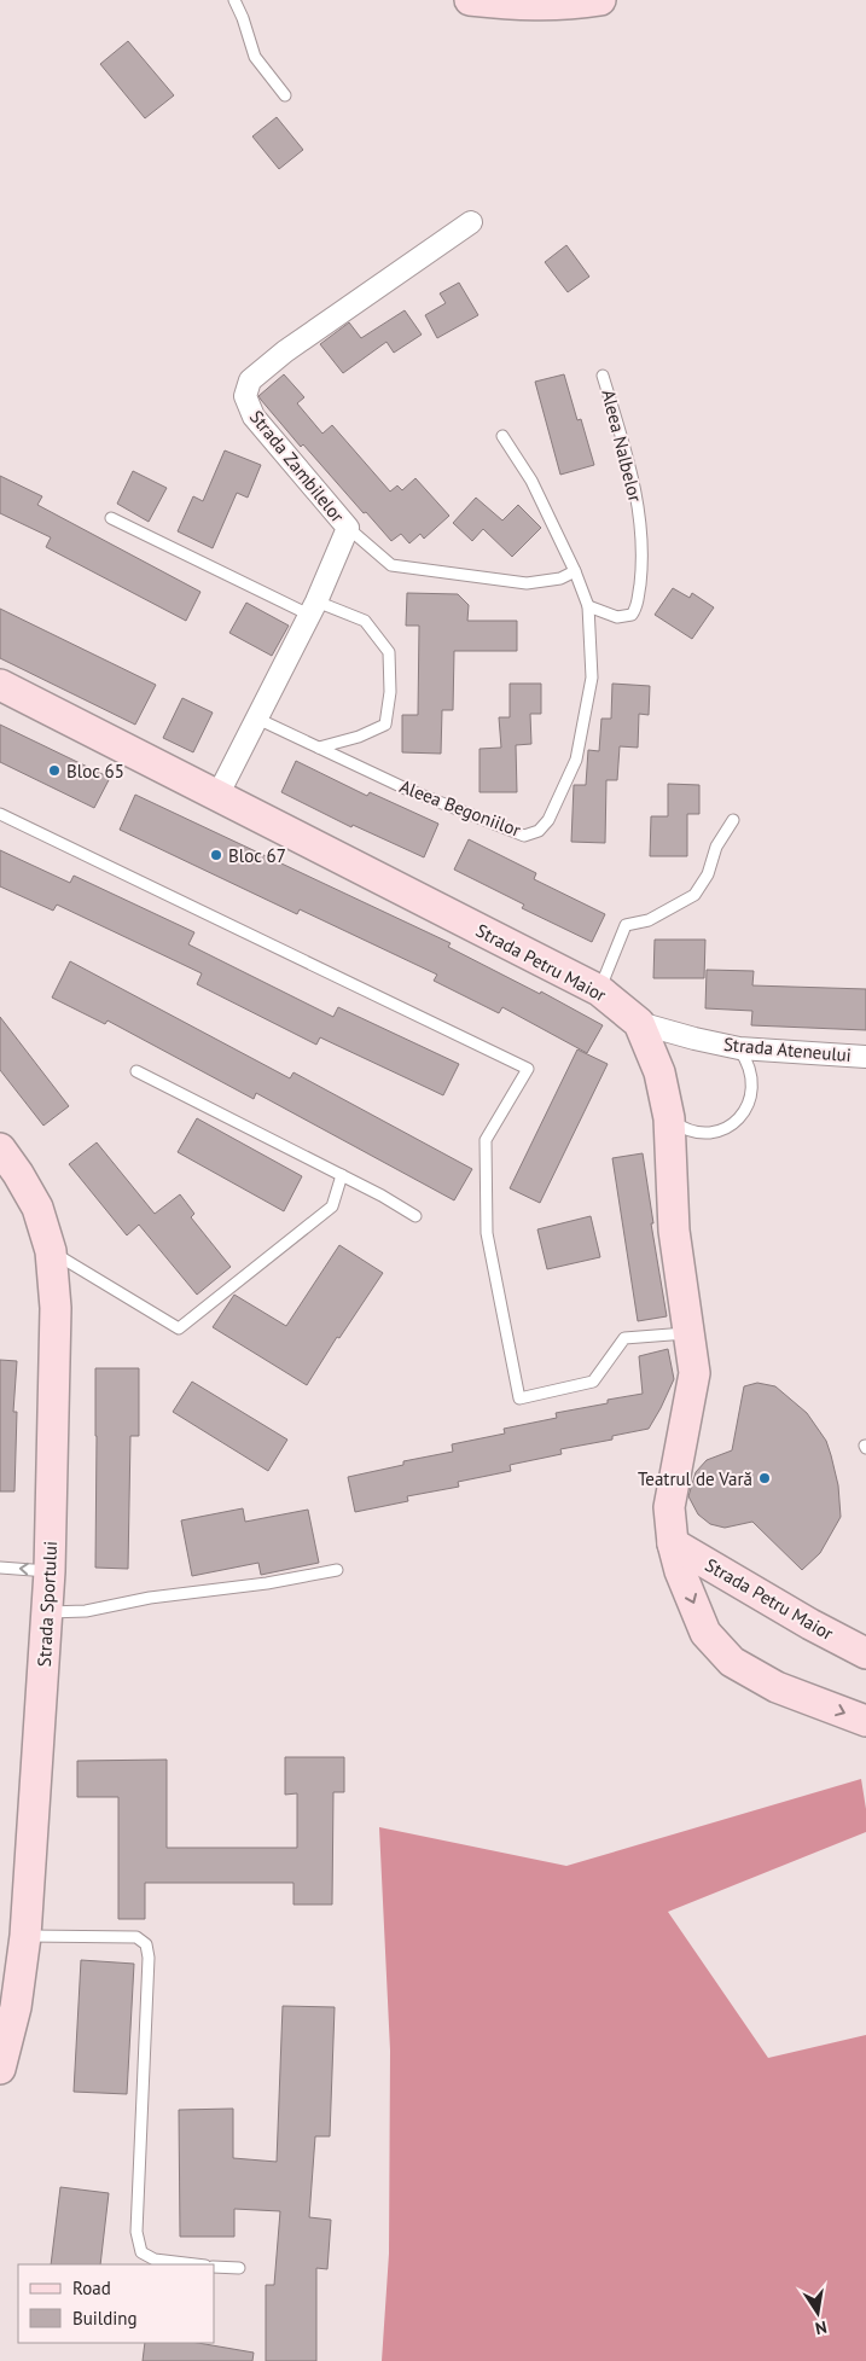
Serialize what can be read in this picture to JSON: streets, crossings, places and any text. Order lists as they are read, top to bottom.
{
  "streets": {
    "street": [
      "Strada Zambilelor",
      "Strada Petru Maior",
      "Strada Ateneului",
      "Strada Sportului"
    ],
    "lane": ["Aleea Nalbelor", "Aleea Begoniilor"]
  },
  "crossings": [
    ["Aleea Nalbelor", "Aleea Begoniilor"],
    ["Strada Zambilelor", "Aleea Begoniilor"],
    ["Strada Zambilelor", "Strada Petru Maior"],
    ["Strada Petru Maior", "Strada Ateneului"]
  ],
  "places": ["Bloc 65", "Bloc 67", "Teatrul de Vară"],
  "legend": ["Road", "Building"],
  "north": "bottom"
}
